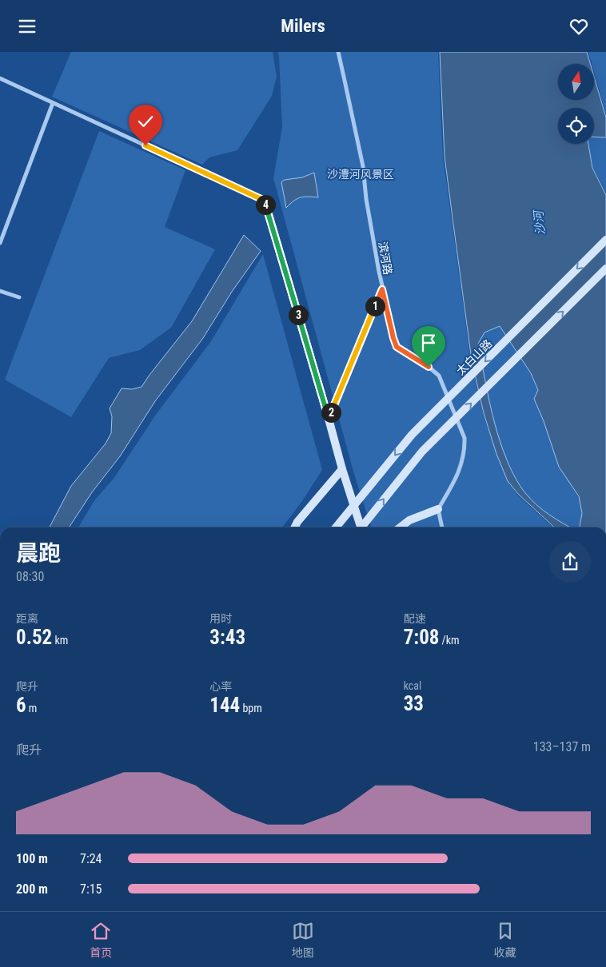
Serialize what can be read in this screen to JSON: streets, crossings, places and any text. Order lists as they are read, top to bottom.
{
  "streets": {
    "main road": ["太白山路"],
    "street": ["滨河路"]
  },
  "water": ["沙河"],
  "parks": ["沙澧河风景区"],
  "north": "top",
  "page": {
    "header": "Milers",
    "pins": [
      "4",
      "1",
      "3",
      "2"
    ],
    "heading": ["晨跑", "08:30"],
    "stats": [
      ["距离", "0.52 km"],
      ["用时", "3:43"],
      ["配速", "7:08 /km"],
      ["爬升", "6 m"],
      ["心率", "144 bpm"],
      ["kcal", "33"]
    ],
    "chart": ["爬升", "133–137 m"],
    "list": [
      {
        "name": "100 m",
        "note": "7:24"
      },
      {
        "name": "200 m",
        "note": "7:15"
      }
    ],
    "tabs": ["首页", "地图", "收藏"]
  }
}
